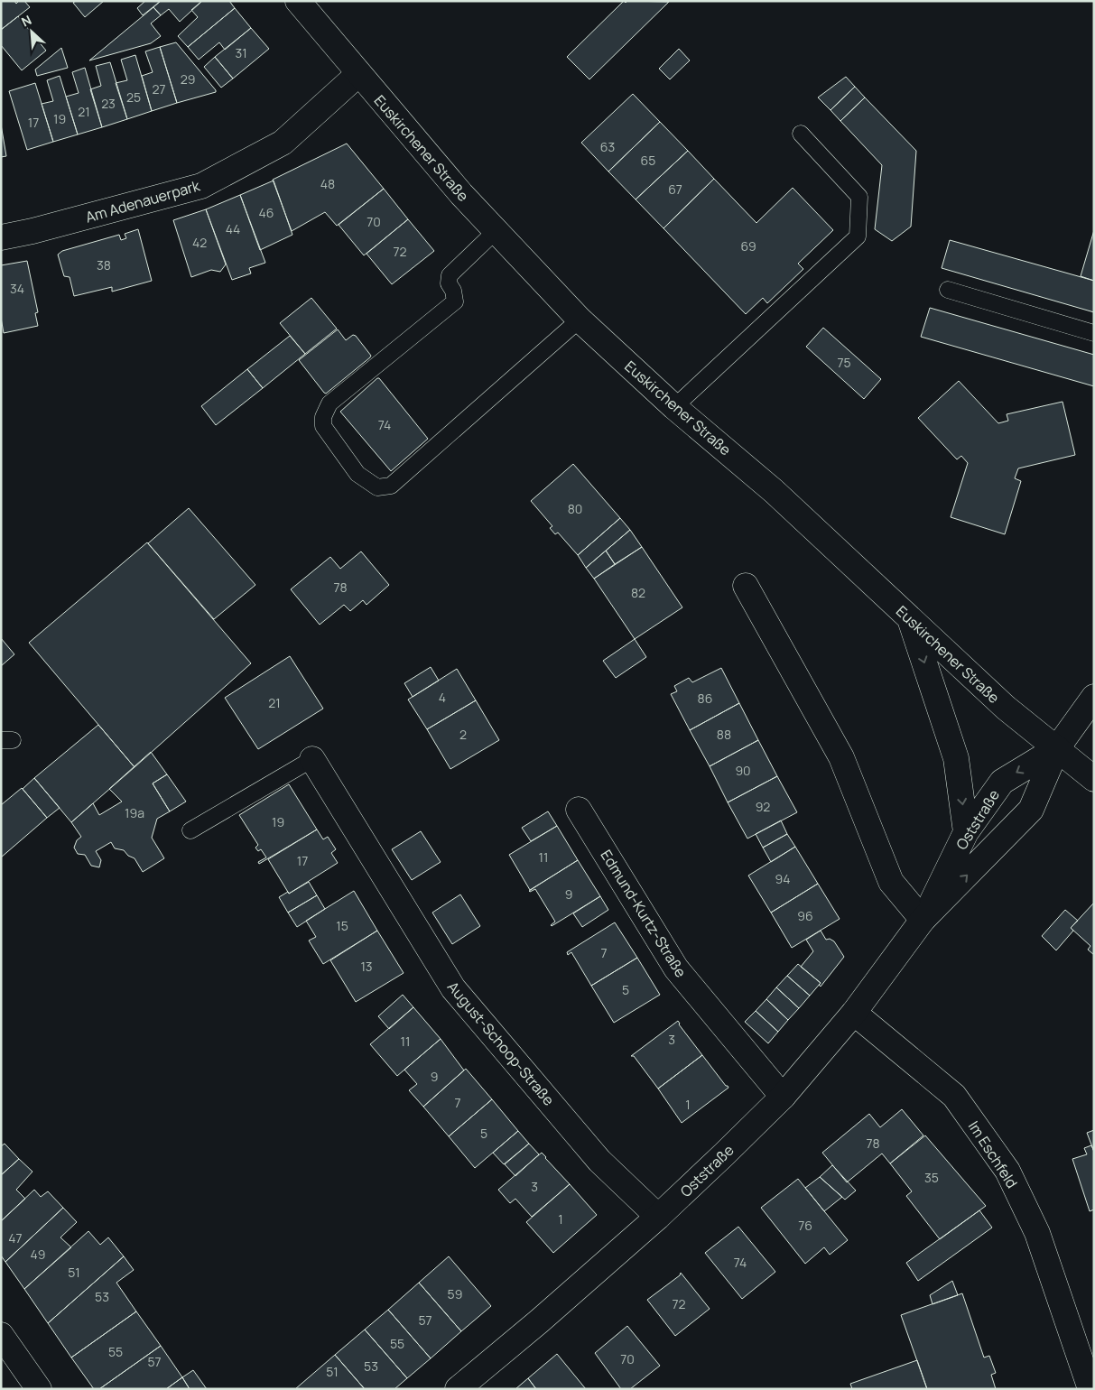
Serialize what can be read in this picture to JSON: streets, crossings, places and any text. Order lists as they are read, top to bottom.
{
  "streets": {
    "street": [
      "Euskirchener Straße",
      "Am Adenauerpark",
      "Oststraße",
      "Edmund-Kurtz-Straße",
      "August-Schoop-Straße",
      "Im Eschfeld"
    ]
  },
  "crossings": [
    ["Euskirchener Straße", "Am Adenauerpark"],
    ["Euskirchener Straße", "Oststraße"],
    ["Oststraße", "Edmund-Kurtz-Straße"],
    ["Oststraße", "August-Schoop-Straße"],
    ["Oststraße", "Im Eschfeld"]
  ],
  "house_numbers": [
    "31",
    "29",
    "27",
    "25",
    "23",
    "21",
    "19",
    "17",
    "63",
    "65",
    "48",
    "67",
    "46",
    "70",
    "44",
    "42",
    "69",
    "72",
    "38",
    "34",
    "75",
    "74",
    "80",
    "78",
    "82",
    "4",
    "86",
    "21",
    "2",
    "88",
    "90",
    "92",
    "19a",
    "19",
    "11",
    "17",
    "94",
    "9",
    "96",
    "15",
    "7",
    "13",
    "5",
    "3",
    "11",
    "9",
    "7",
    "1",
    "5",
    "78",
    "35",
    "3",
    "1",
    "76",
    "47",
    "49",
    "74",
    "51",
    "59",
    "53",
    "72",
    "57",
    "55",
    "55",
    "70",
    "57",
    "53",
    "51"
  ],
  "north": "top left"
}
